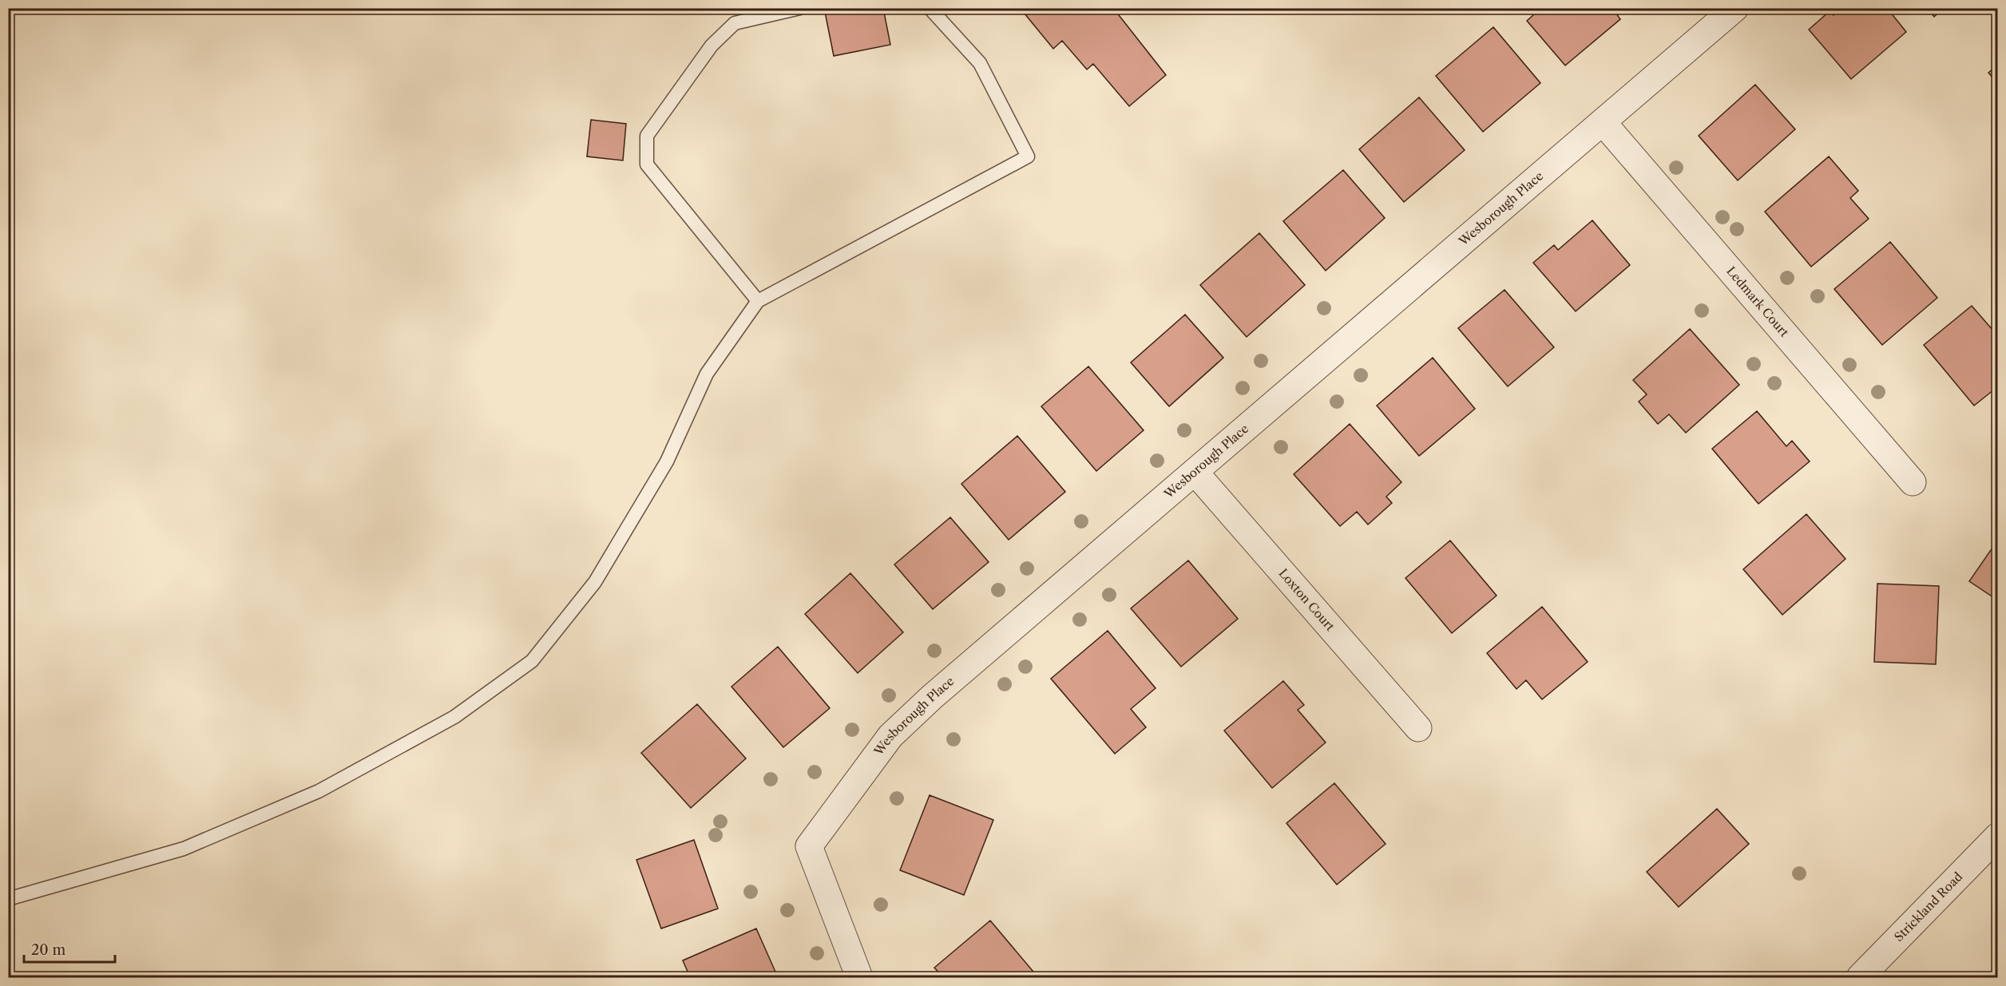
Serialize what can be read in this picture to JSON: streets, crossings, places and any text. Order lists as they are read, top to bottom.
{
  "streets": {
    "street": [
      "Wesborough Place",
      "Ledmark Court",
      "Loxton Court",
      "Strickland Road"
    ]
  },
  "crossings": [
    ["Wesborough Place", "Ledmark Court"],
    ["Wesborough Place", "Loxton Court"]
  ],
  "scale_bar": "20 m"
}
